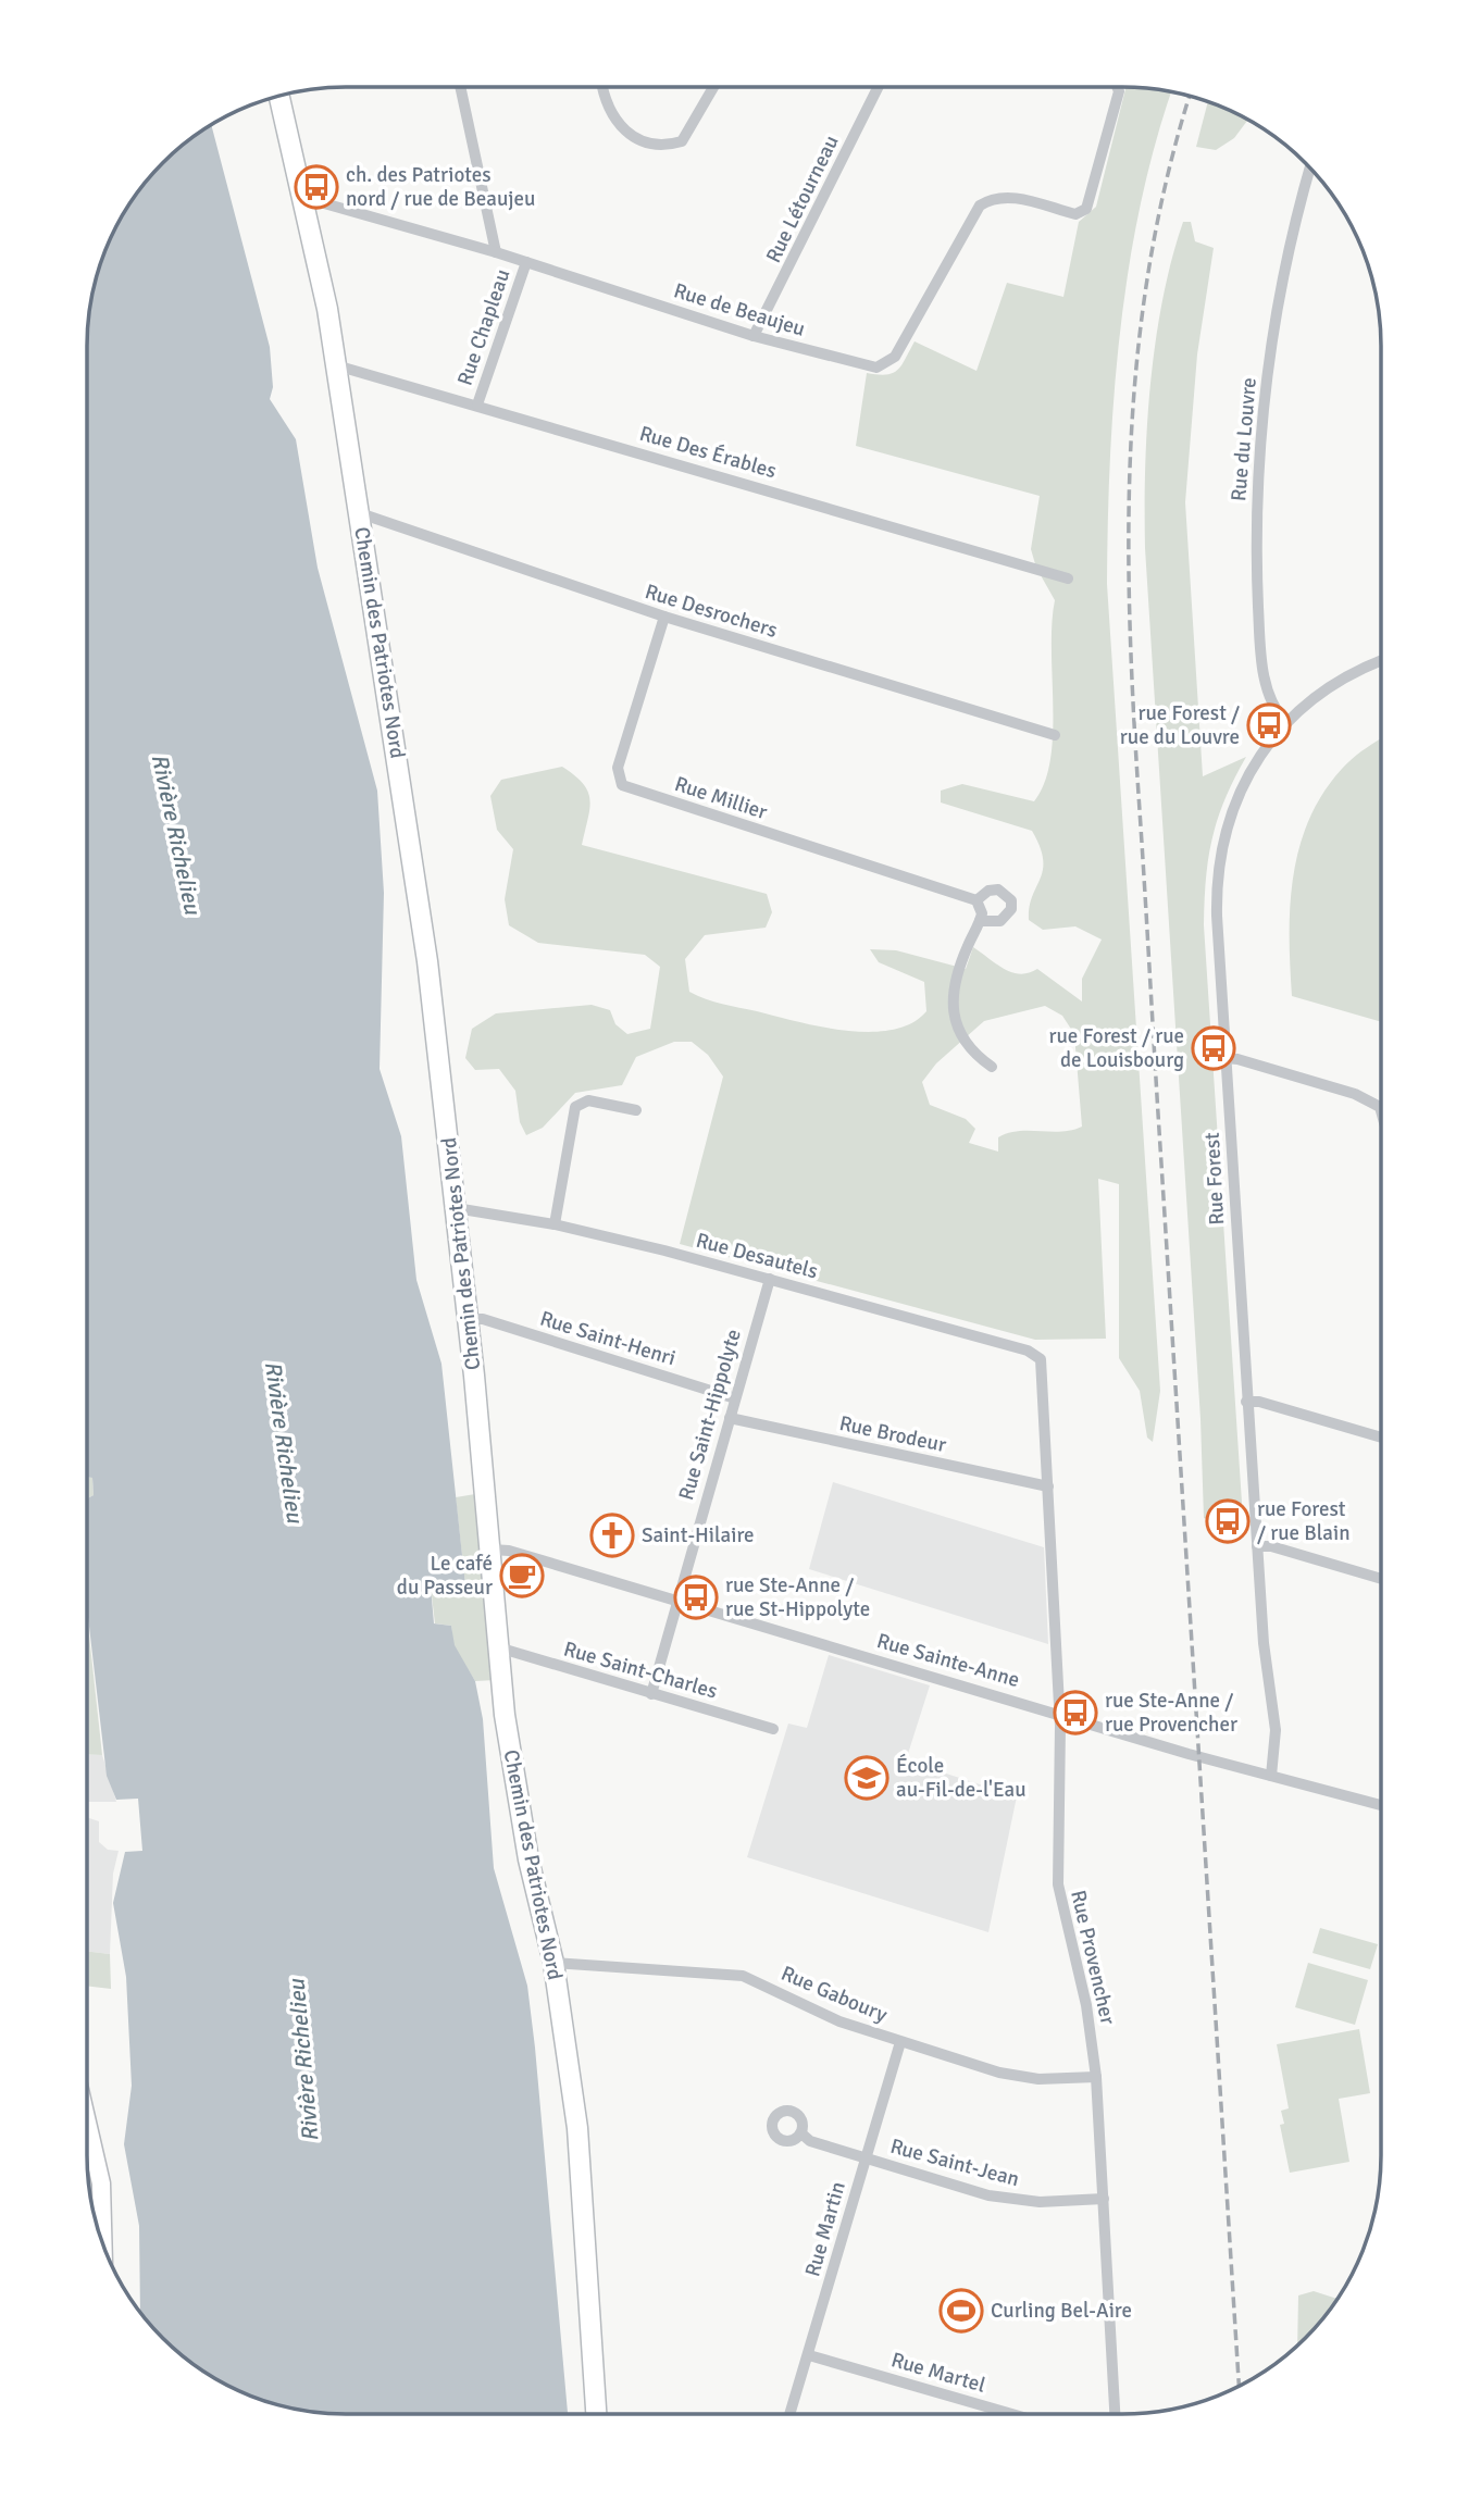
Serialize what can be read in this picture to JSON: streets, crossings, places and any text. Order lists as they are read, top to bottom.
{
  "streets": {
    "main road": ["Chemin des Patriotes Nord"],
    "street": [
      "Rue Létourneau",
      "Rue de Beaujeu",
      "Rue Chapleau",
      "Rue du Louvre",
      "Rue Des Érables",
      "Rue Desrochers",
      "Rue Millier",
      "Rue Forest",
      "Rue Desautels",
      "Rue Saint-Henri",
      "Rue Saint-Hippolyte",
      "Rue Brodeur",
      "Rue Sainte-Anne",
      "Rue Saint-Charles",
      "Rue Provencher",
      "Rue Gaboury",
      "Rue Saint-Jean",
      "Rue Martin",
      "Rue Martel"
    ]
  },
  "crossings": [
    ["Rue Létourneau", "Rue de Beaujeu"],
    ["Rue de Beaujeu", "Rue Chapleau"],
    ["Rue de Beaujeu", "Chemin des Patriotes Nord"],
    ["Rue Chapleau", "Rue Des Érables"],
    ["Rue du Louvre", "Rue Forest"],
    ["Rue Des Érables", "Chemin des Patriotes Nord"],
    ["Rue Desrochers", "Chemin des Patriotes Nord"],
    ["Rue Desrochers", "Rue Millier"],
    ["Chemin des Patriotes Nord", "Rue Desautels"],
    ["Chemin des Patriotes Nord", "Rue Saint-Henri"],
    ["Chemin des Patriotes Nord", "Rue Sainte-Anne"],
    ["Chemin des Patriotes Nord", "Rue Saint-Charles"],
    ["Chemin des Patriotes Nord", "Rue Gaboury"],
    ["Rue Forest", "Rue Sainte-Anne"],
    ["Rue Desautels", "Rue Saint-Hippolyte"],
    ["Rue Desautels", "Rue Provencher"],
    ["Rue Saint-Henri", "Rue Saint-Hippolyte"],
    ["Rue Saint-Hippolyte", "Rue Brodeur"],
    ["Rue Saint-Hippolyte", "Rue Sainte-Anne"],
    ["Rue Saint-Hippolyte", "Rue Saint-Charles"],
    ["Rue Brodeur", "Rue Provencher"],
    ["Rue Sainte-Anne", "Rue Provencher"],
    ["Rue Provencher", "Rue Gaboury"],
    ["Rue Provencher", "Rue Saint-Jean"],
    ["Rue Gaboury", "Rue Martin"],
    ["Rue Saint-Jean", "Rue Martin"],
    ["Rue Martin", "Rue Martel"]
  ],
  "water": ["Rivière Richelieu"],
  "places": {
    "bus stop": [
      "ch. des Patriotes nord / rue de Beaujeu",
      "rue Forest / rue du Louvre",
      "rue Forest / rue de Louisbourg",
      "rue Forest / rue Blain",
      "rue Ste-Anne / rue St-Hippolyte",
      "rue Ste-Anne / rue Provencher"
    ],
    "church": ["Saint-Hilaire"],
    "cafe": ["Le café du Passeur"],
    "school or university": ["École au-Fil-de-l'Eau"],
    "sports": ["Curling Bel-Aire"]
  }
}
